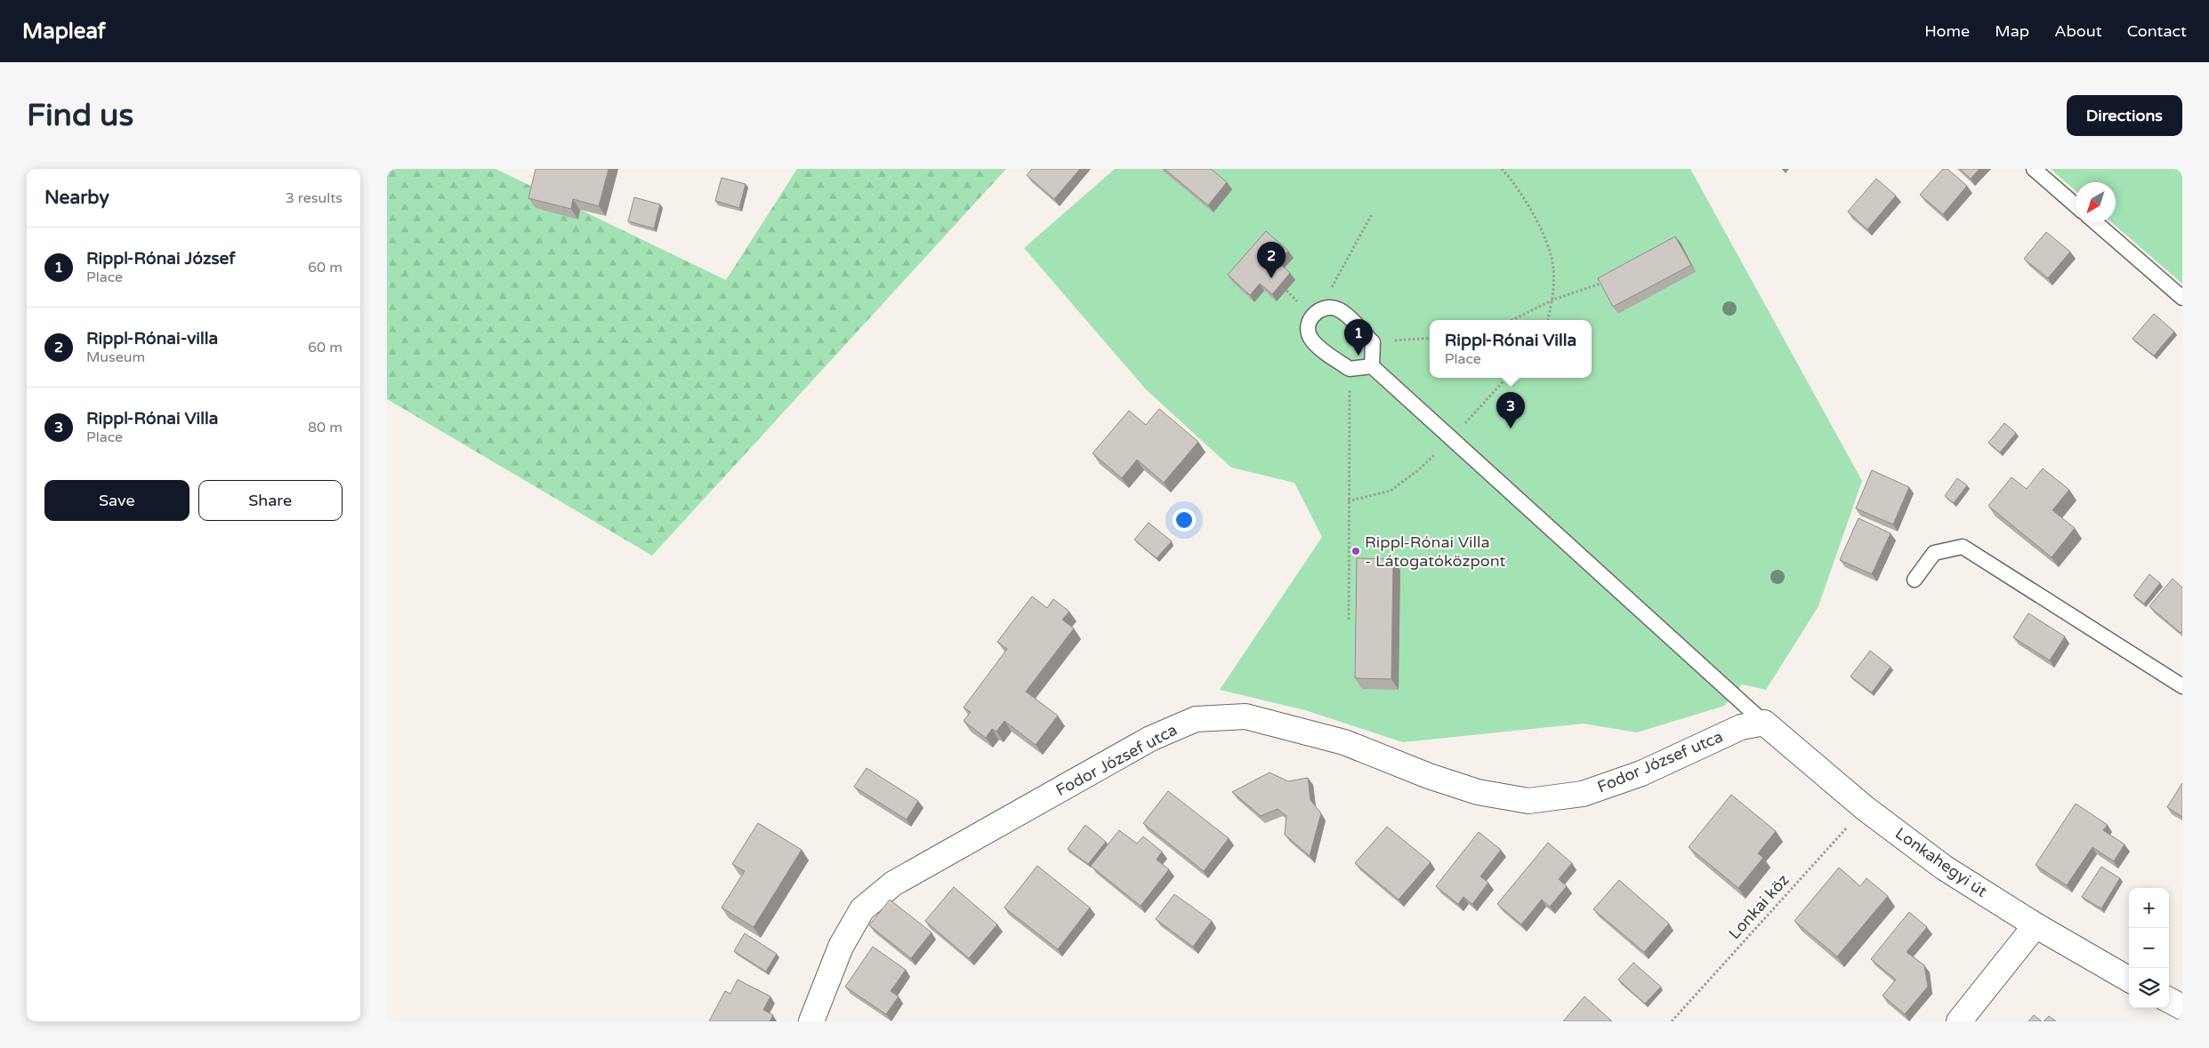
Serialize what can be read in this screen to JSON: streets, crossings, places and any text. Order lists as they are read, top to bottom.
{
  "streets": {
    "street": ["Fodor József utca", "Lonkahegyi út"],
    "path": ["Lonkai köz"]
  },
  "crossings": [
    ["Fodor József utca", "Lonkahegyi út"],
    ["Lonkahegyi út", "Lonkai köz"]
  ],
  "places": ["Rippl-Rónai Villa - Látogatóközpont"],
  "north": "bottom left",
  "page": {
    "header": "Mapleaf",
    "nav": [
      "Home",
      "Map",
      "About",
      "Contact"
    ],
    "buttons": [
      "Directions",
      ["Save", "Share"]
    ],
    "title": "Find us",
    "heading": ["Nearby", "3 results"],
    "list": [
      {
        "mark": "1",
        "name": "Rippl-Rónai József",
        "note": "Place",
        "value": "60 m"
      },
      {
        "mark": "2",
        "name": "Rippl-Rónai-villa",
        "note": "Museum",
        "value": "60 m"
      },
      {
        "mark": "3",
        "name": "Rippl-Rónai Villa",
        "note": "Place",
        "value": "80 m"
      }
    ],
    "pins": ["2", "1", "3"],
    "popup": ["Rippl-Rónai Villa", "Place"],
    "map_buttons": ["+", "−"]
  }
}
